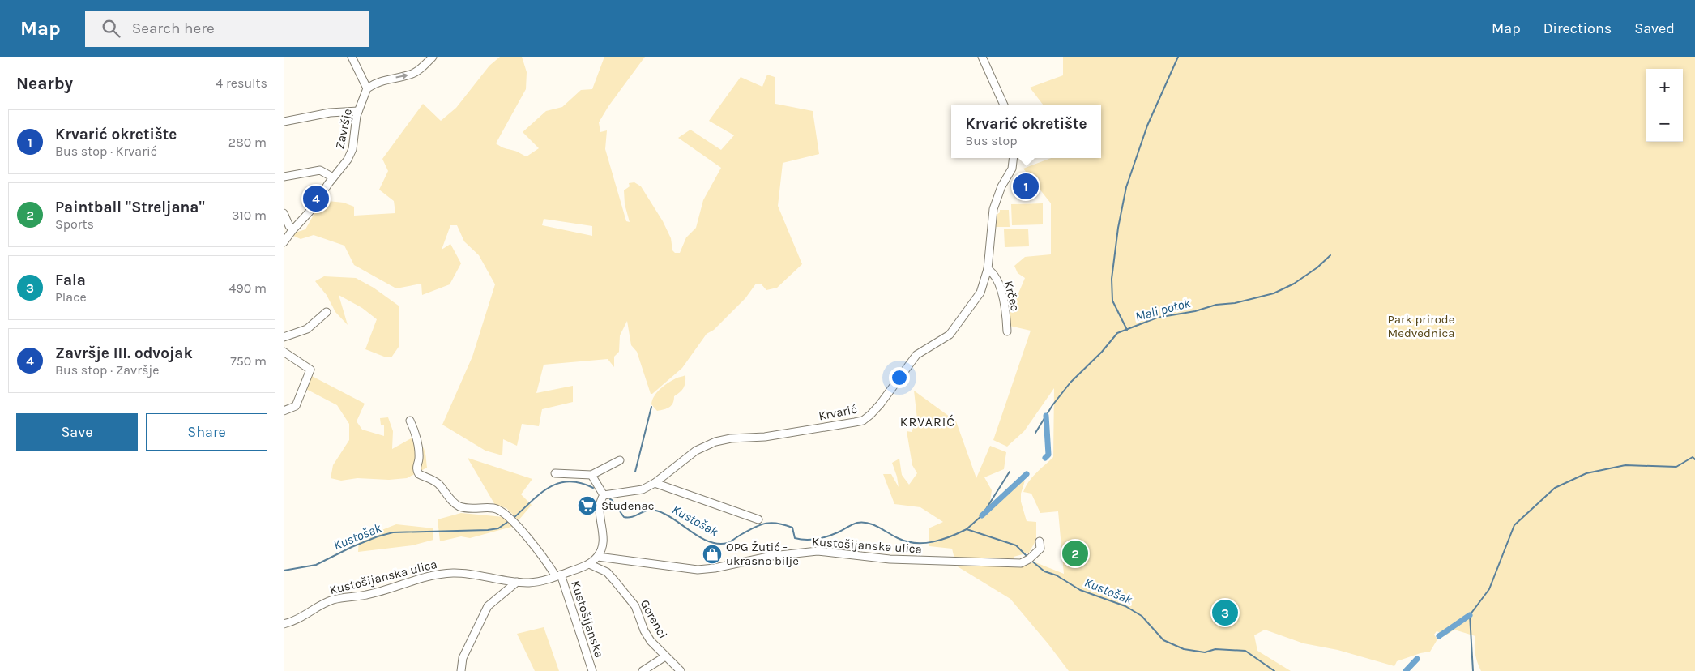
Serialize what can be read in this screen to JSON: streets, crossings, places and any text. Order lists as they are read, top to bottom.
{
  "streets": {
    "street": [
      "Završje",
      "Krčec",
      "Krvarić",
      "Kustošijanska ulica",
      "Kustošijanska",
      "Gorenci"
    ]
  },
  "crossings": [
    ["Krčec", "Krvarić"],
    ["Kustošijanska ulica", "Kustošijanska"],
    ["Kustošijanska ulica", "Gorenci"]
  ],
  "districts": ["KRVARIĆ"],
  "water": ["Mali potok", "Kustošak"],
  "parks": ["Park prirode Medvednica"],
  "places": {
    "supermarket": ["Studenac"],
    "shop": ["OPG Žutić - ukrasno bilje"]
  },
  "page": {
    "header": "Map",
    "search": "Search here",
    "nav": ["Map", "Directions", "Saved"],
    "heading": ["Nearby", "4 results"],
    "map_buttons": ["+", "−"],
    "popup": ["Krvarić okretište", "Bus stop"],
    "list": [
      {
        "mark": "1",
        "name": "Krvarić okretište",
        "note": "Bus stop · Krvarić",
        "value": "280 m"
      },
      {
        "mark": "2",
        "name": "Paintball \"Streljana\"",
        "note": "Sports",
        "value": "310 m"
      },
      {
        "mark": "3",
        "name": "Fala",
        "note": "Place",
        "value": "490 m"
      },
      {
        "mark": "4",
        "name": "Završje III. odvojak",
        "note": "Bus stop · Završje",
        "value": "750 m"
      }
    ],
    "pins": [
      "1",
      "4",
      "2",
      "3"
    ],
    "buttons": ["Save", "Share"]
  }
}
